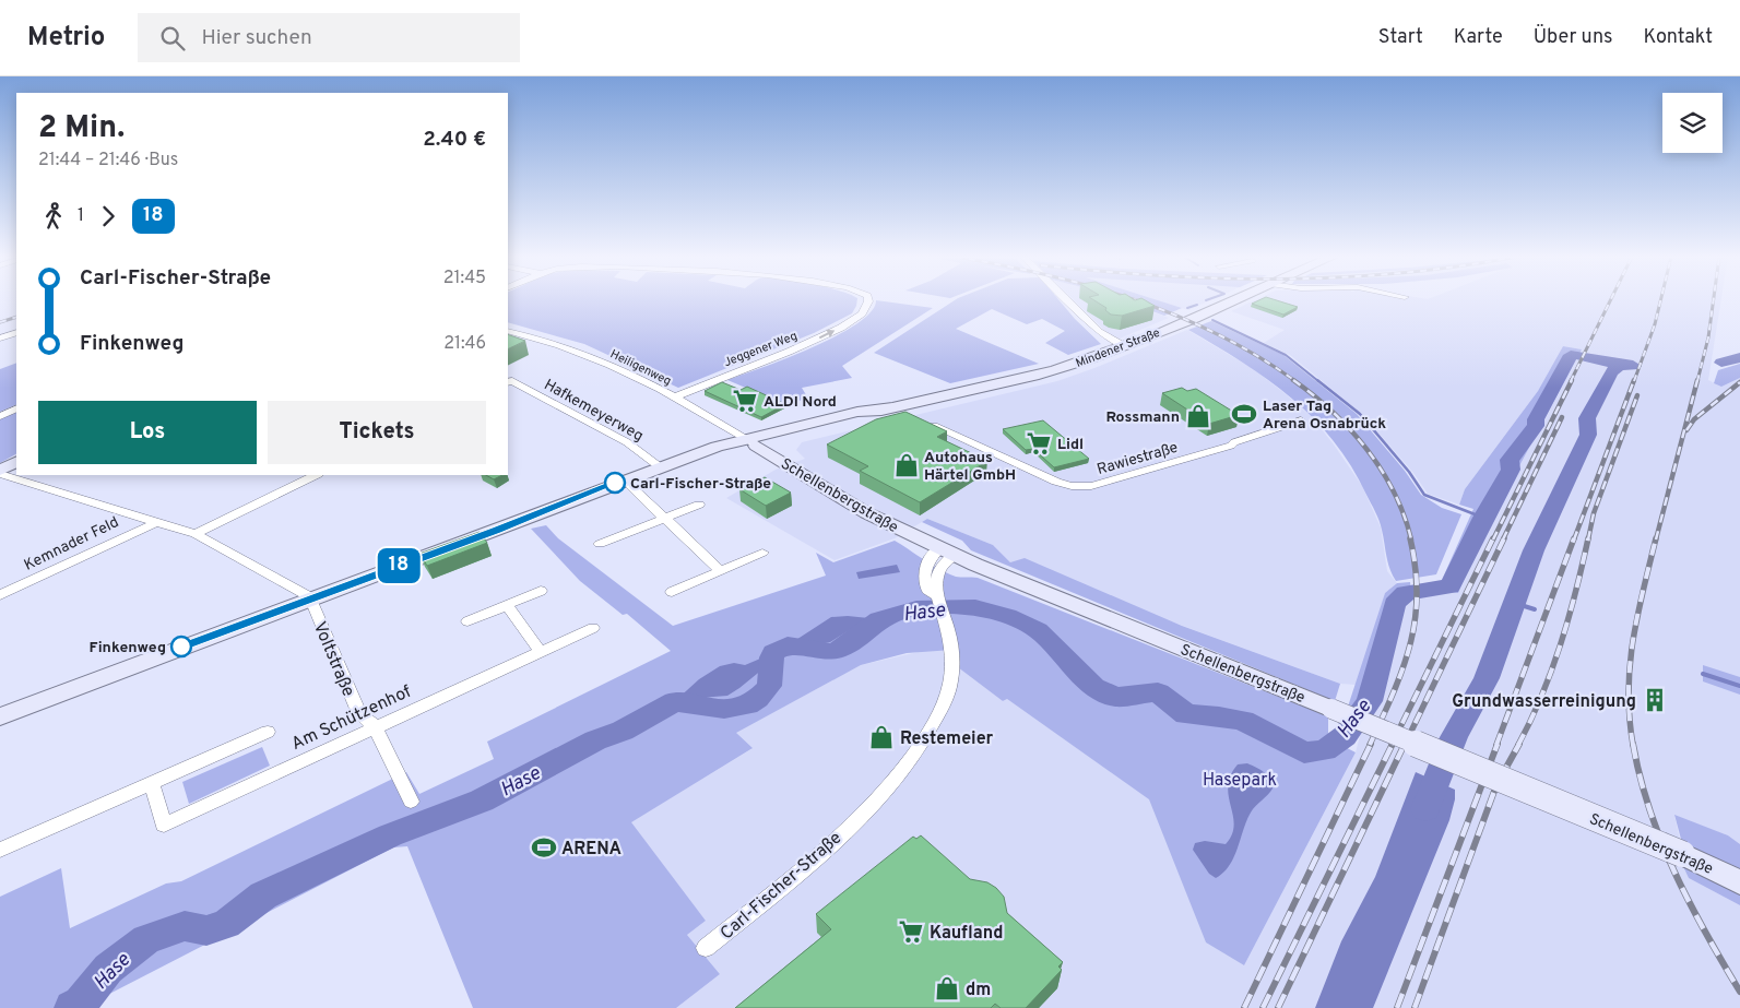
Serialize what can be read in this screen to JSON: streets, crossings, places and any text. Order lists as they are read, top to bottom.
{
  "streets": {
    "main road": ["Mindener Straße", "Schellenbergstraße"],
    "street": [
      "Jeggener Weg",
      "Heiligenweg",
      "Hafkemeyerweg",
      "Rawiestraße",
      "Kemnader Feld",
      "Voltstraße",
      "Am Schützenhof",
      "Carl-Fischer-Straße"
    ]
  },
  "crossings": [
    ["Mindener Straße", "Heiligenweg"],
    ["Mindener Straße", "Hafkemeyerweg"],
    ["Mindener Straße", "Schellenbergstraße"],
    ["Mindener Straße", "Voltstraße"],
    ["Jeggener Weg", "Heiligenweg"],
    ["Heiligenweg", "Schellenbergstraße"],
    ["Schellenbergstraße", "Carl-Fischer-Straße"],
    ["Voltstraße", "Am Schützenhof"]
  ],
  "one_way": ["Jeggener Weg"],
  "water": ["Hase"],
  "parks": ["Hasepark"],
  "places": {
    "supermarket": ["ALDI Nord", "Lidl", "Kaufland"],
    "sports": ["Laser Tag Arena Osnabrück", "ARENA"],
    "shop": [
      "Rossmann",
      "Autohaus Härtel GmbH",
      "Restemeier",
      "dm"
    ],
    "other": ["Carl-Fischer-Straße", "Finkenweg"],
    "building": ["Grundwasserreinigung"]
  },
  "lines": ["bus line 18"],
  "page": {
    "header": "Metrio",
    "search": "Hier suchen",
    "nav": [
      "Start",
      "Karte",
      "Über uns",
      "Kontakt"
    ],
    "on_map": "18",
    "heading": ["2 Min.", "21:44 – 21:46 · Bus", "2.40 €"],
    "legs": ["1", "18"],
    "list": [
      {
        "name": "Carl-Fischer-Straße",
        "value": "21:45"
      },
      {
        "name": "Finkenweg",
        "value": "21:46"
      }
    ],
    "buttons": ["Los", "Tickets"]
  }
}
